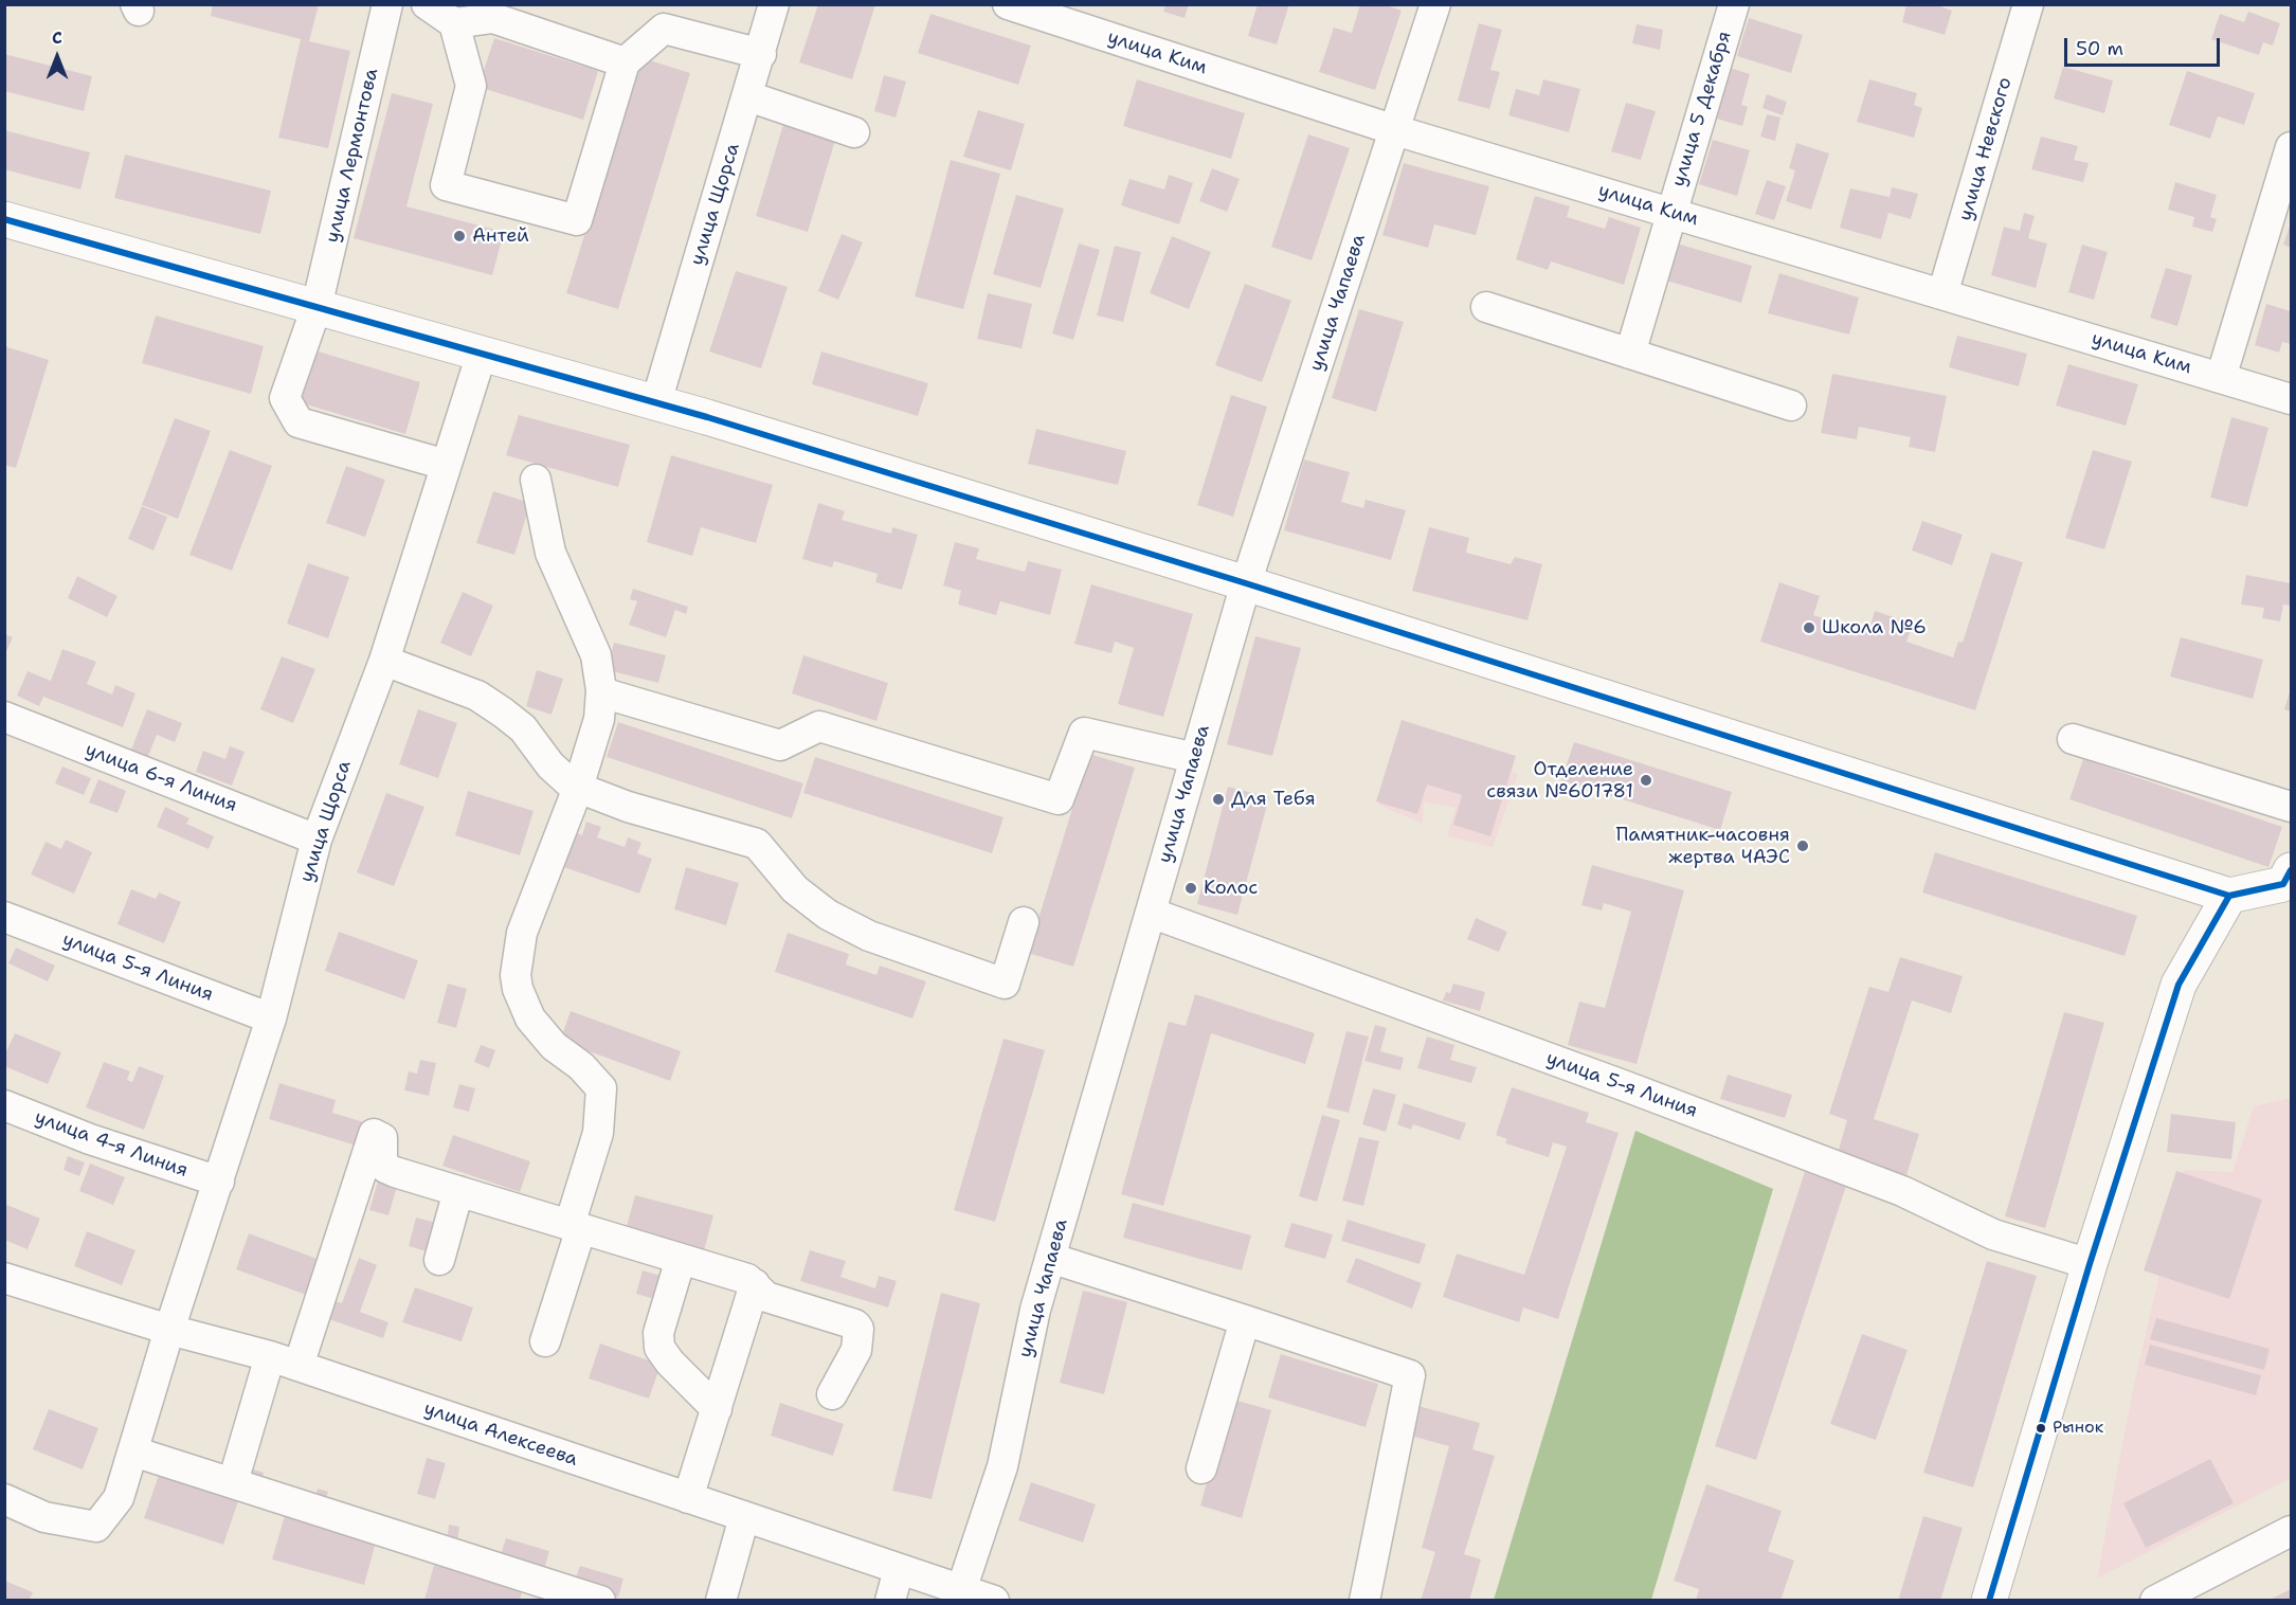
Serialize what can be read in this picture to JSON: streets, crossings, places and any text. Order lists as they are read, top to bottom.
{
  "streets": {
    "street": [
      "улица Ким",
      "улица 5 Декабря",
      "улица Невского",
      "улица Лермонтова",
      "улица Щорса",
      "улица Чапаева",
      "улица 6-я Линия",
      "улица 5-я Линия",
      "улица 4-я Линия",
      "улица Алексеева"
    ]
  },
  "crossings": [
    ["улица Ким", "улица 5 Декабря"],
    ["улица Ким", "улица Невского"],
    ["улица Ким", "улица Чапаева"],
    ["улица Лермонтова", "улица Щорса"],
    ["улица Щорса", "улица 6-я Линия"],
    ["улица Щорса", "улица 5-я Линия"],
    ["улица Щорса", "улица 4-я Линия"],
    ["улица Щорса", "улица Алексеева"],
    ["улица Чапаева", "улица 5-я Линия"],
    ["улица Чапаева", "улица Алексеева"]
  ],
  "places": [
    "Антей",
    "Школа №6",
    "Отделение связи №601781",
    "Для Тебя",
    "Памятник-часовня жертва ЧАЭС",
    "Колос",
    "Рынок"
  ],
  "scale_bar": "50 m",
  "north": "top"
}
